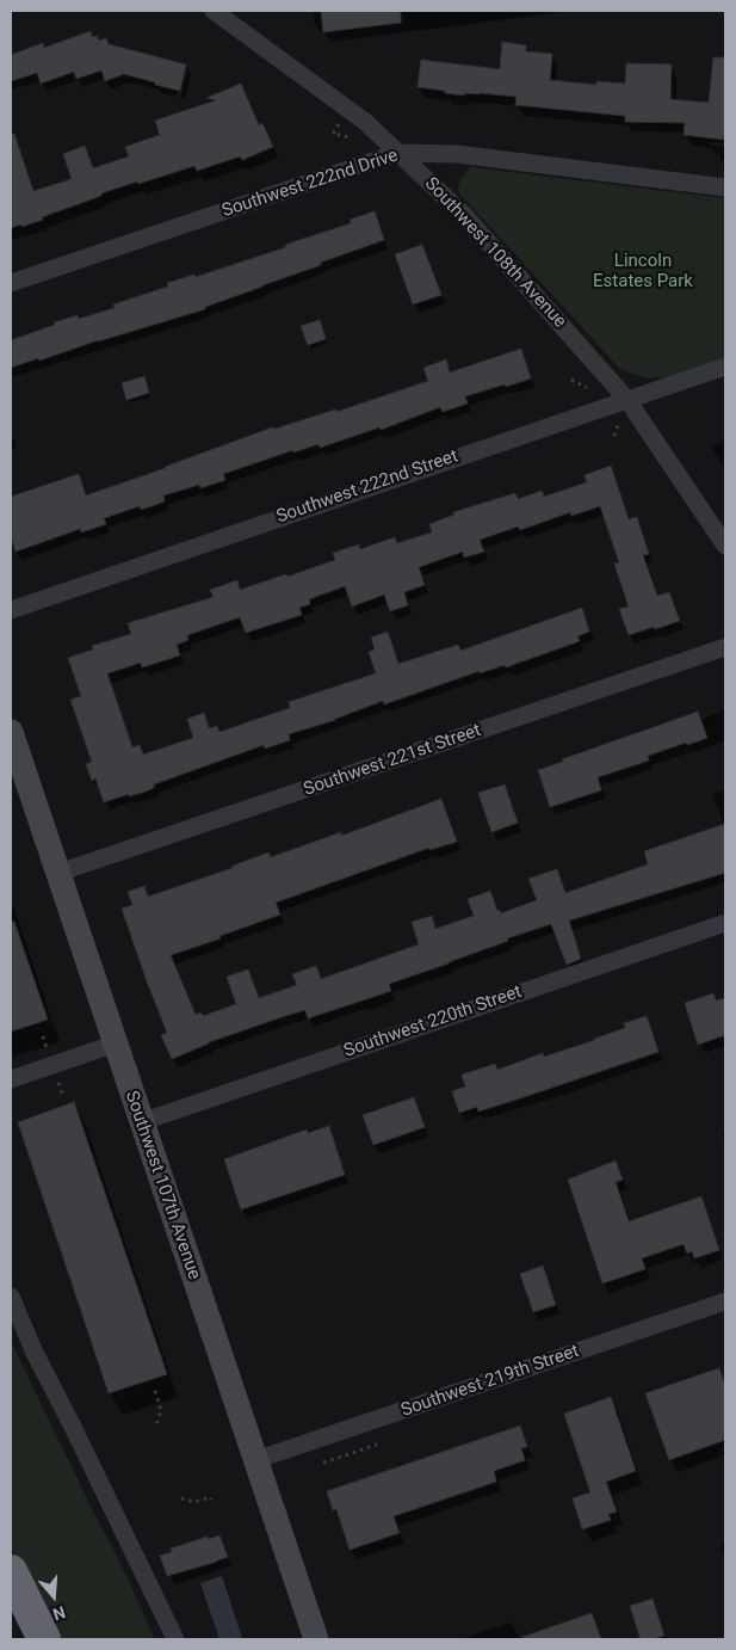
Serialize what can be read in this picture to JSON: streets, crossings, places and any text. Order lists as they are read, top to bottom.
{
  "streets": {
    "street": [
      "Southwest 222nd Drive",
      "Southwest 108th Avenue",
      "Southwest 222nd Street",
      "Southwest 221st Street",
      "Southwest 220th Street",
      "Southwest 107th Avenue",
      "Southwest 219th Street"
    ]
  },
  "crossings": [
    ["Southwest 222nd Drive", "Southwest 108th Avenue"],
    ["Southwest 108th Avenue", "Southwest 222nd Street"],
    ["Southwest 221st Street", "Southwest 107th Avenue"],
    ["Southwest 220th Street", "Southwest 107th Avenue"],
    ["Southwest 107th Avenue", "Southwest 219th Street"]
  ],
  "parks": ["Lincoln Estates Park"],
  "north": "bottom"
}
